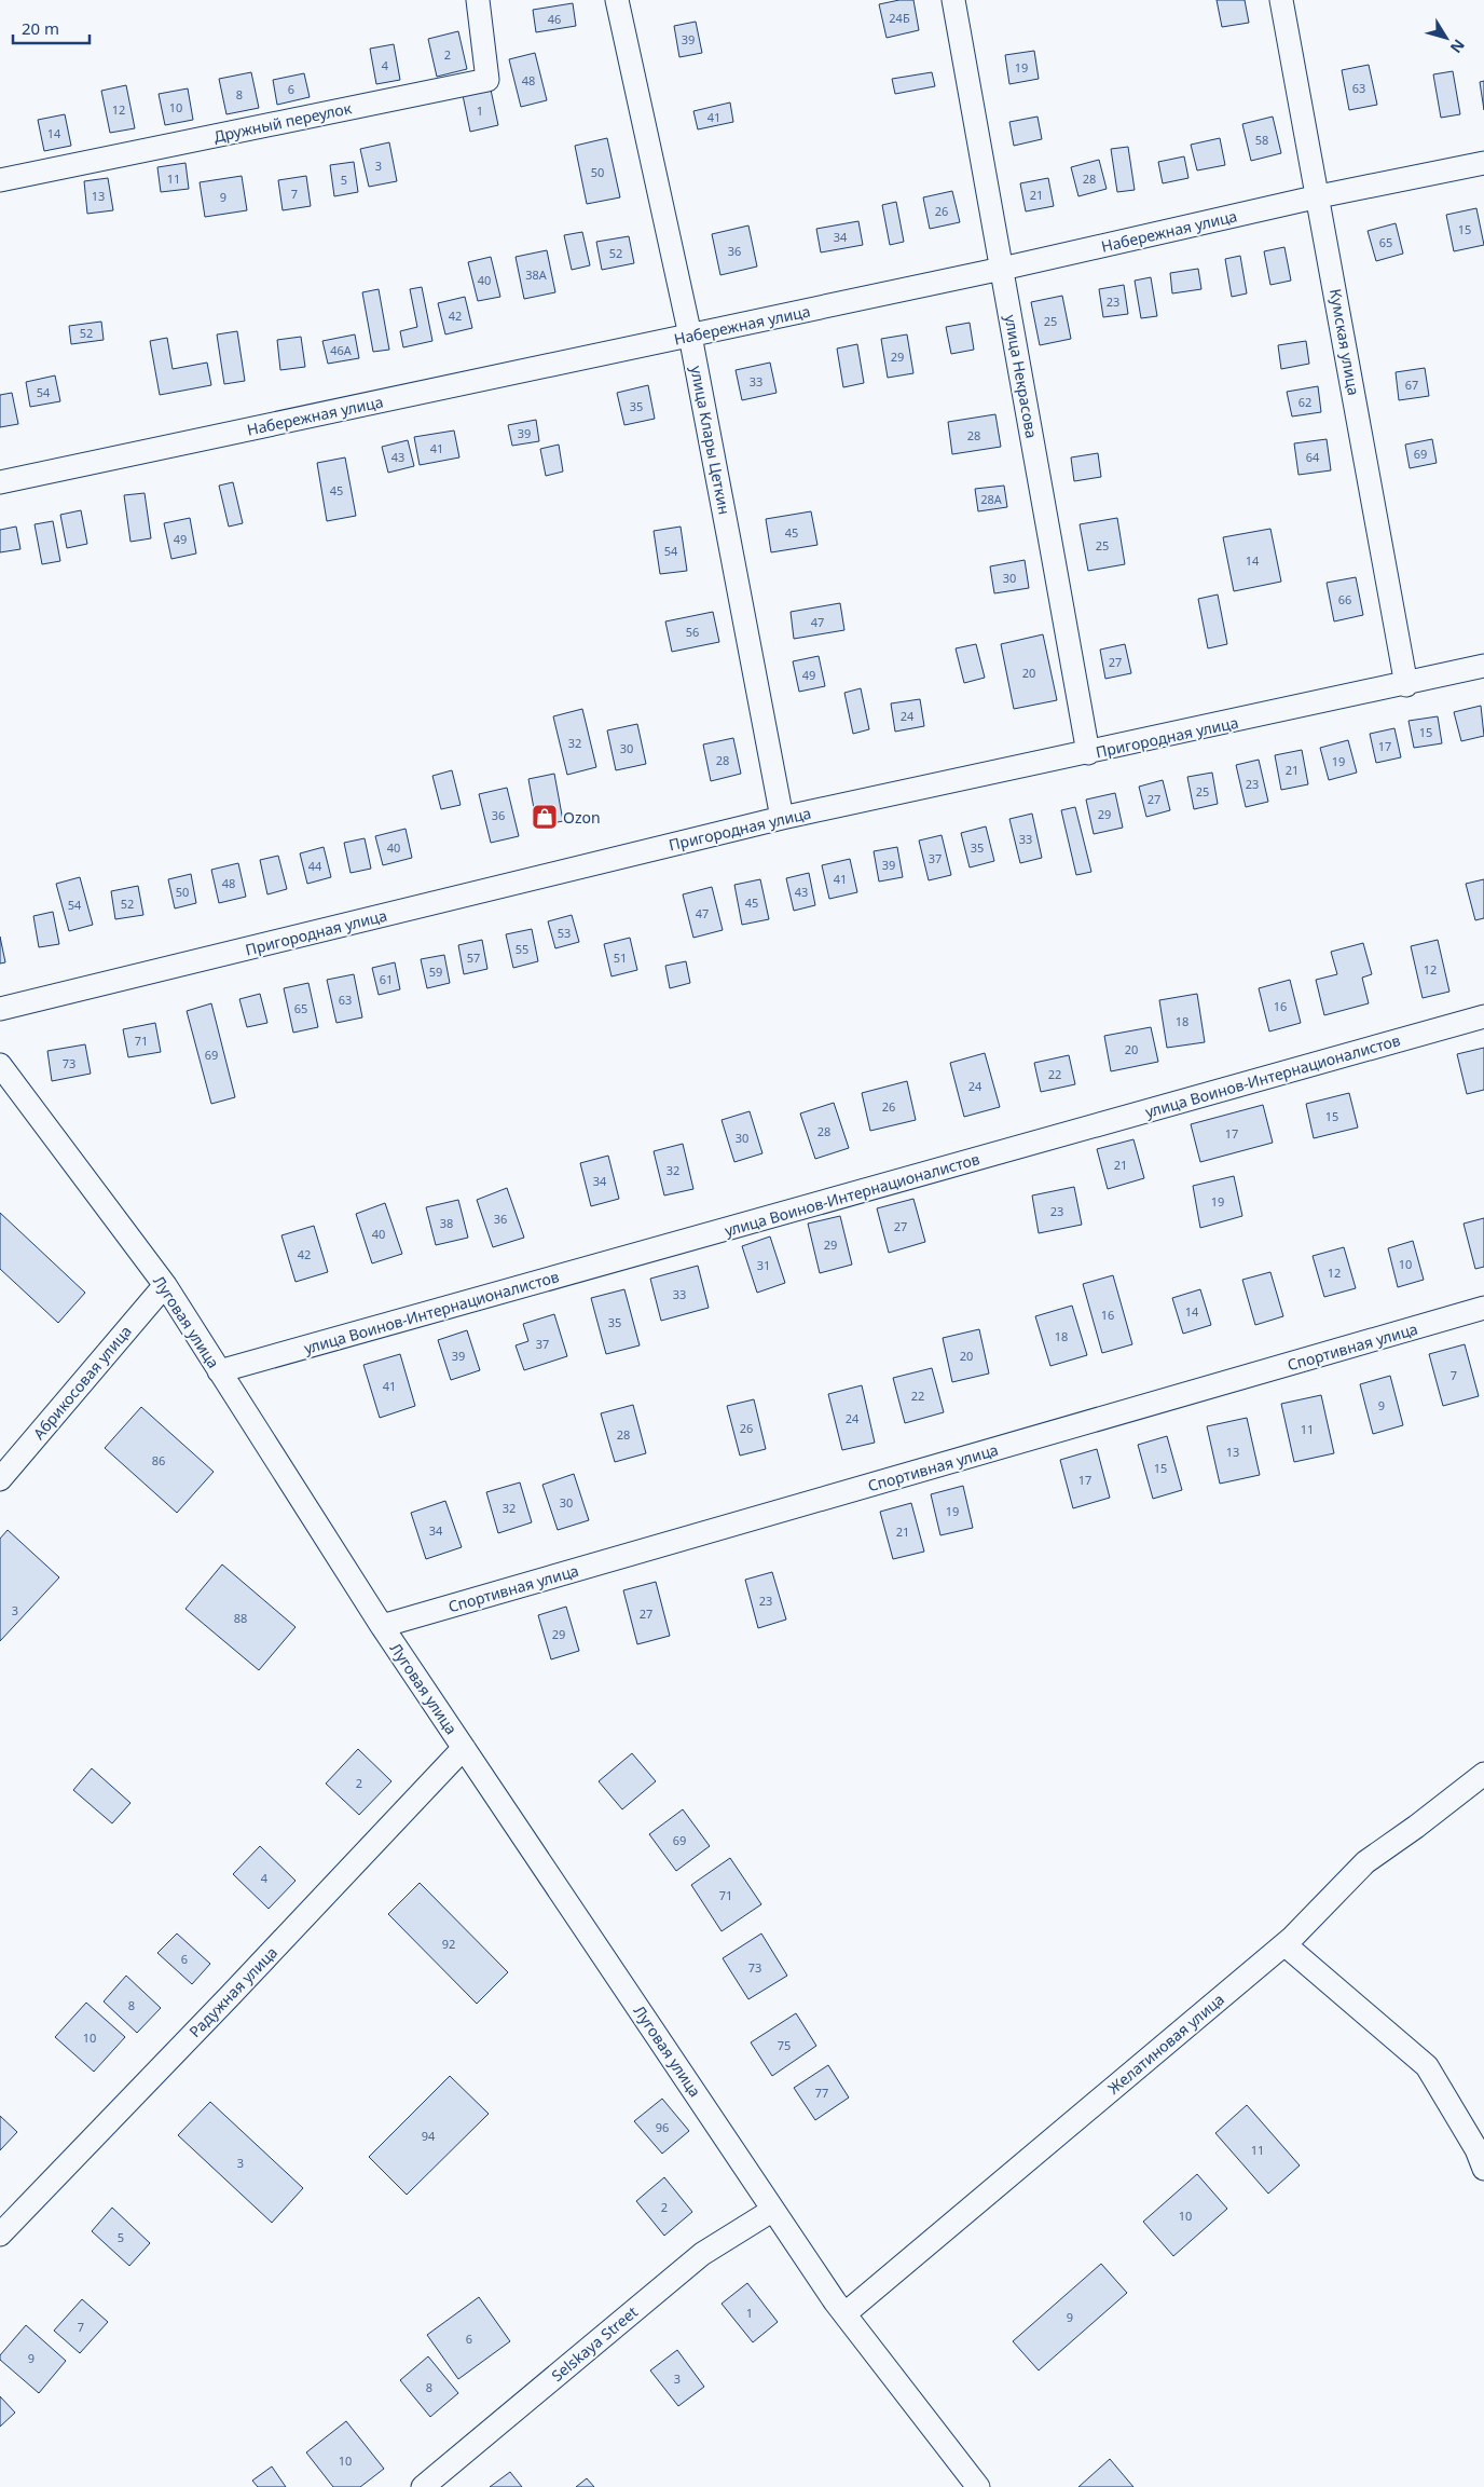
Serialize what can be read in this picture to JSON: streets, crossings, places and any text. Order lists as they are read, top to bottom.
{
  "streets": {
    "street": [
      "Дружный переулок",
      "Набережная улица",
      "Кумская улица",
      "улица Некрасова",
      "улица Клары Цеткин",
      "Пригородная улица",
      "улица Воинов-Интернационалистов",
      "Луговая улица",
      "Спортивная улица",
      "Абрикосовая улица",
      "Радужная улица",
      "Желатиновая улица",
      "Selskaya Street"
    ]
  },
  "crossings": [
    ["Набережная улица", "Кумская улица"],
    ["Набережная улица", "улица Некрасова"],
    ["Набережная улица", "улица Клары Цеткин"],
    ["Кумская улица", "Пригородная улица"],
    ["улица Некрасова", "Пригородная улица"],
    ["улица Клары Цеткин", "Пригородная улица"],
    ["улица Воинов-Интернационалистов", "Луговая улица"],
    ["Луговая улица", "Спортивная улица"],
    ["Луговая улица", "Абрикосовая улица"],
    ["Луговая улица", "Радужная улица"],
    ["Луговая улица", "Желатиновая улица"],
    ["Луговая улица", "Selskaya Street"]
  ],
  "places": {
    "shop": ["Ozon"]
  },
  "house_numbers": [
    "24Б",
    "46",
    "39",
    "2",
    "4",
    "19",
    "48",
    "63",
    "6",
    "8",
    "10",
    "12",
    "1",
    "41",
    "14",
    "58",
    "3",
    "50",
    "11",
    "28",
    "5",
    "7",
    "21",
    "13",
    "9",
    "26",
    "15",
    "34",
    "65",
    "36",
    "52",
    "38А",
    "40",
    "23",
    "42",
    "25",
    "52",
    "46А",
    "29",
    "33",
    "67",
    "54",
    "62",
    "35",
    "39",
    "28",
    "41",
    "69",
    "43",
    "64",
    "45",
    "28А",
    "45",
    "49",
    "25",
    "54",
    "14",
    "30",
    "66",
    "47",
    "56",
    "27",
    "20",
    "49",
    "24",
    "15",
    "32",
    "17",
    "30",
    "28",
    "19",
    "21",
    "23",
    "25",
    "27",
    "29",
    "36",
    "33",
    "40",
    "35",
    "37",
    "39",
    "44",
    "41",
    "48",
    "50",
    "43",
    "45",
    "52",
    "54",
    "47",
    "53",
    "55",
    "57",
    "51",
    "12",
    "59",
    "61",
    "63",
    "16",
    "65",
    "18",
    "71",
    "20",
    "69",
    "73",
    "22",
    "24",
    "26",
    "15",
    "28",
    "17",
    "30",
    "21",
    "32",
    "34",
    "19",
    "23",
    "36",
    "38",
    "27",
    "40",
    "29",
    "42",
    "10",
    "31",
    "12",
    "33",
    "14",
    "16",
    "35",
    "18",
    "37",
    "39",
    "20",
    "7",
    "41",
    "22",
    "9",
    "24",
    "26",
    "11",
    "28",
    "13",
    "86",
    "15",
    "17",
    "30",
    "32",
    "19",
    "34",
    "21",
    "23",
    "3",
    "27",
    "88",
    "29",
    "2",
    "69",
    "4",
    "71",
    "92",
    "6",
    "73",
    "8",
    "10",
    "75",
    "77",
    "96",
    "94",
    "11",
    "3",
    "2",
    "10",
    "5",
    "1",
    "9",
    "7",
    "6",
    "9",
    "3",
    "8",
    "10"
  ],
  "scale_bar": "20 m",
  "north": "bottom right"
}
